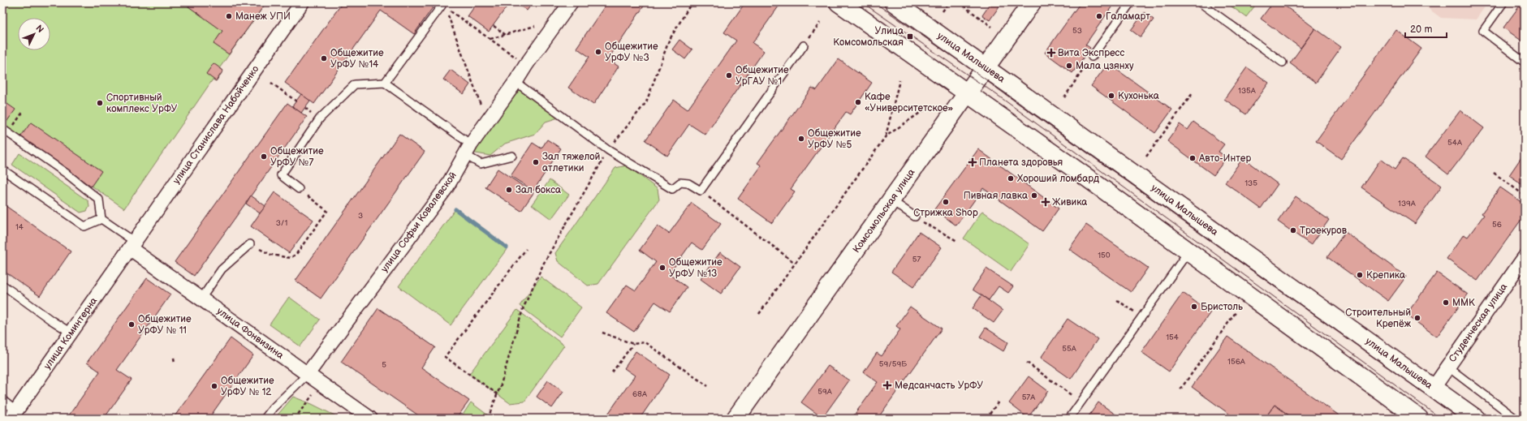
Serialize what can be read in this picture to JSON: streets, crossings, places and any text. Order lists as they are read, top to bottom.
{
  "streets": {
    "main road": ["улица Малышева", "Комсомольская улица"],
    "street": [
      "улица Станислава Набойченко",
      "улица Софьи Ковалевской",
      "Студенческая улица",
      "улица Коминтерна",
      "улица Фонвизина"
    ]
  },
  "crossings": [
    ["улица Малышева", "Комсомольская улица"],
    ["улица Малышева", "Студенческая улица"],
    ["улица Станислава Набойченко", "улица Коминтерна"],
    ["улица Станислава Набойченко", "улица Фонвизина"],
    ["улица Софьи Ковалевской", "улица Фонвизина"],
    ["улица Коминтерна", "улица Фонвизина"]
  ],
  "places": {
    "other": [
      "Манеж УПИ",
      "Галамарт",
      "Общежитие УрФУ №3",
      "Общежитие УрФУ №14",
      "Мала цзянху",
      "Общежитие УрГАУ №1",
      "Кухонька",
      "Кафе «Университетское»",
      "Спортивный комплекс УрФУ",
      "Общежитие УрФУ №5",
      "Общежитие УрФУ №7",
      "Авто-Интер",
      "Зал тяжелой атлетики",
      "Хороший ломбард",
      "Зал бокса",
      "Пивная лавка",
      "Стрижка Shop",
      "Троекуров",
      "Общежитие УрФУ №13",
      "Крепика",
      "ММК",
      "Бристоль",
      "Строительный Крепёж",
      "Общежитие УрФУ № 11",
      "Общежитие УрФУ № 12"
    ],
    "transit": ["Улица Комсомольская"],
    "health": [
      "Вита Экспресс",
      "Планета здоровья",
      "Живика",
      "Медсанчасть УрФУ"
    ]
  },
  "house_numbers": [
    "53",
    "135А",
    "54А",
    "135",
    "139А",
    "3",
    "3/1",
    "56",
    "14",
    "150",
    "57",
    "154",
    "55А",
    "156А",
    "59/59Б",
    "5",
    "59А",
    "68А",
    "57А"
  ],
  "scale_bar": "20 m",
  "north": "top right"
}
